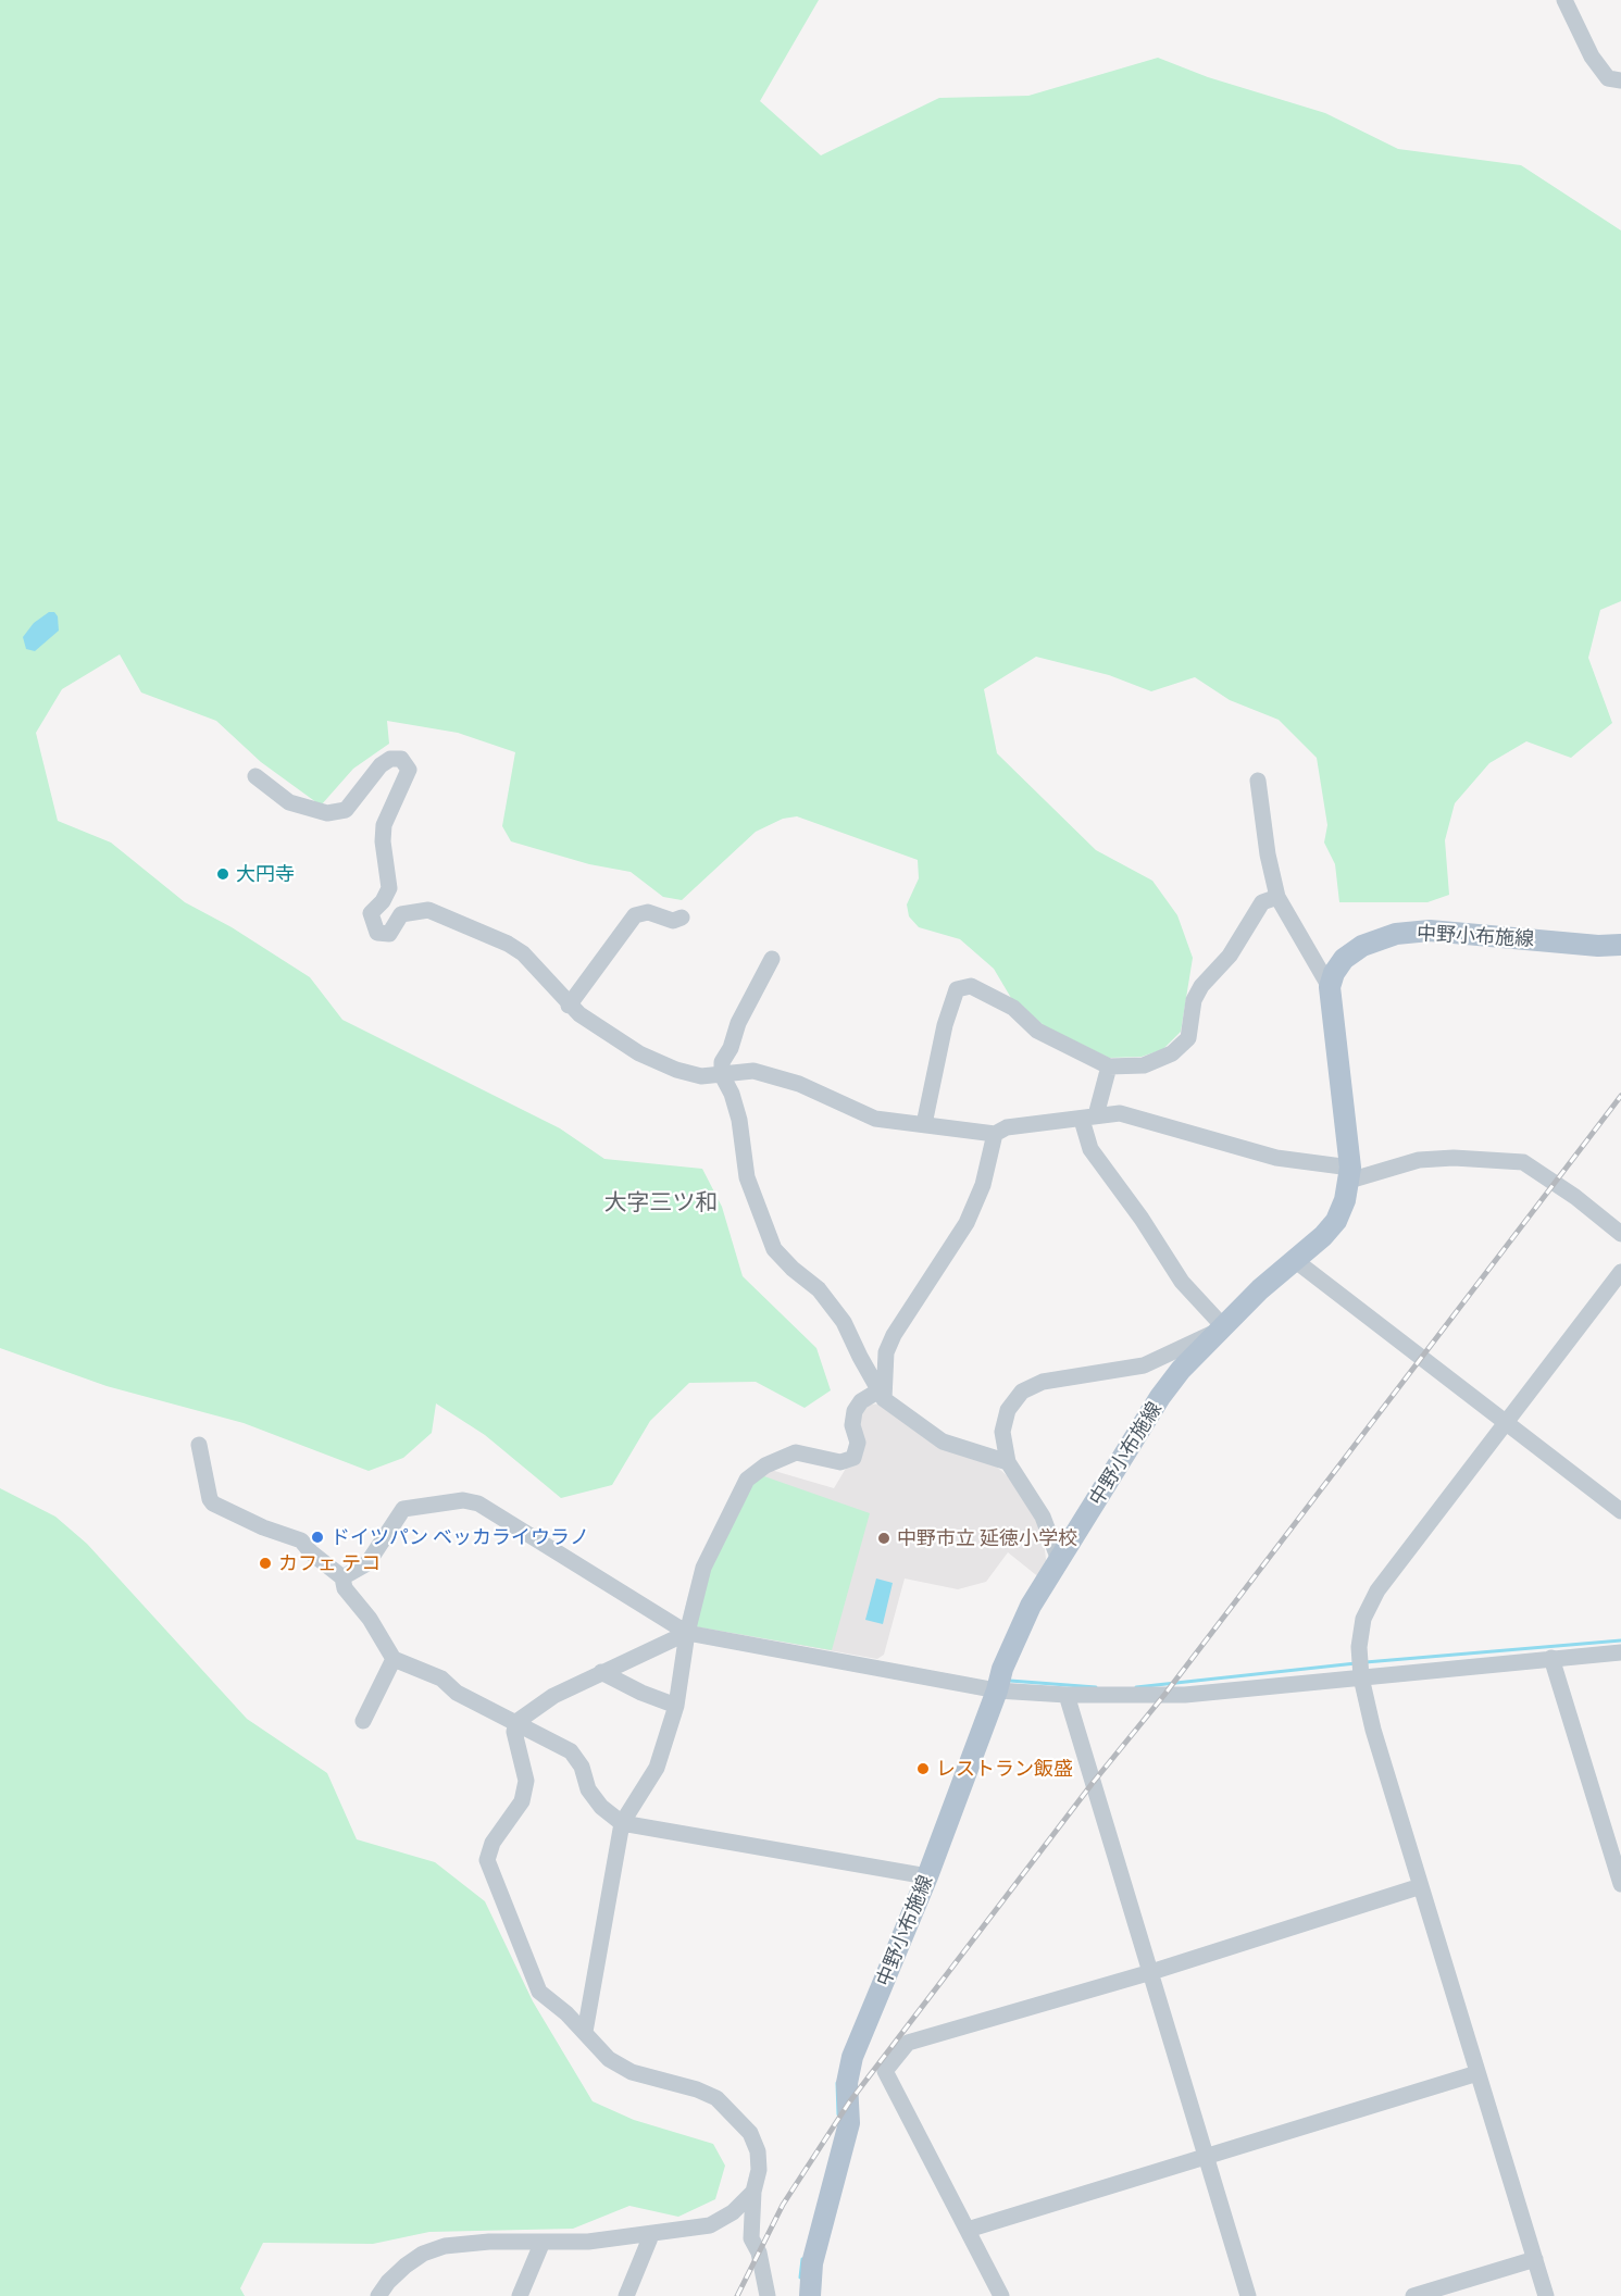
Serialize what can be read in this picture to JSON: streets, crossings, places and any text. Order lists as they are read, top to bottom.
{
  "streets": {
    "main road": ["中野小布施線"]
  },
  "districts": ["大字三ツ和"],
  "places": [
    "大円寺",
    "ドイツパン ベッカライウラノ",
    "中野市立 延徳小学校",
    "カフェ テコ",
    "レストラン飯盛"
  ]
}
